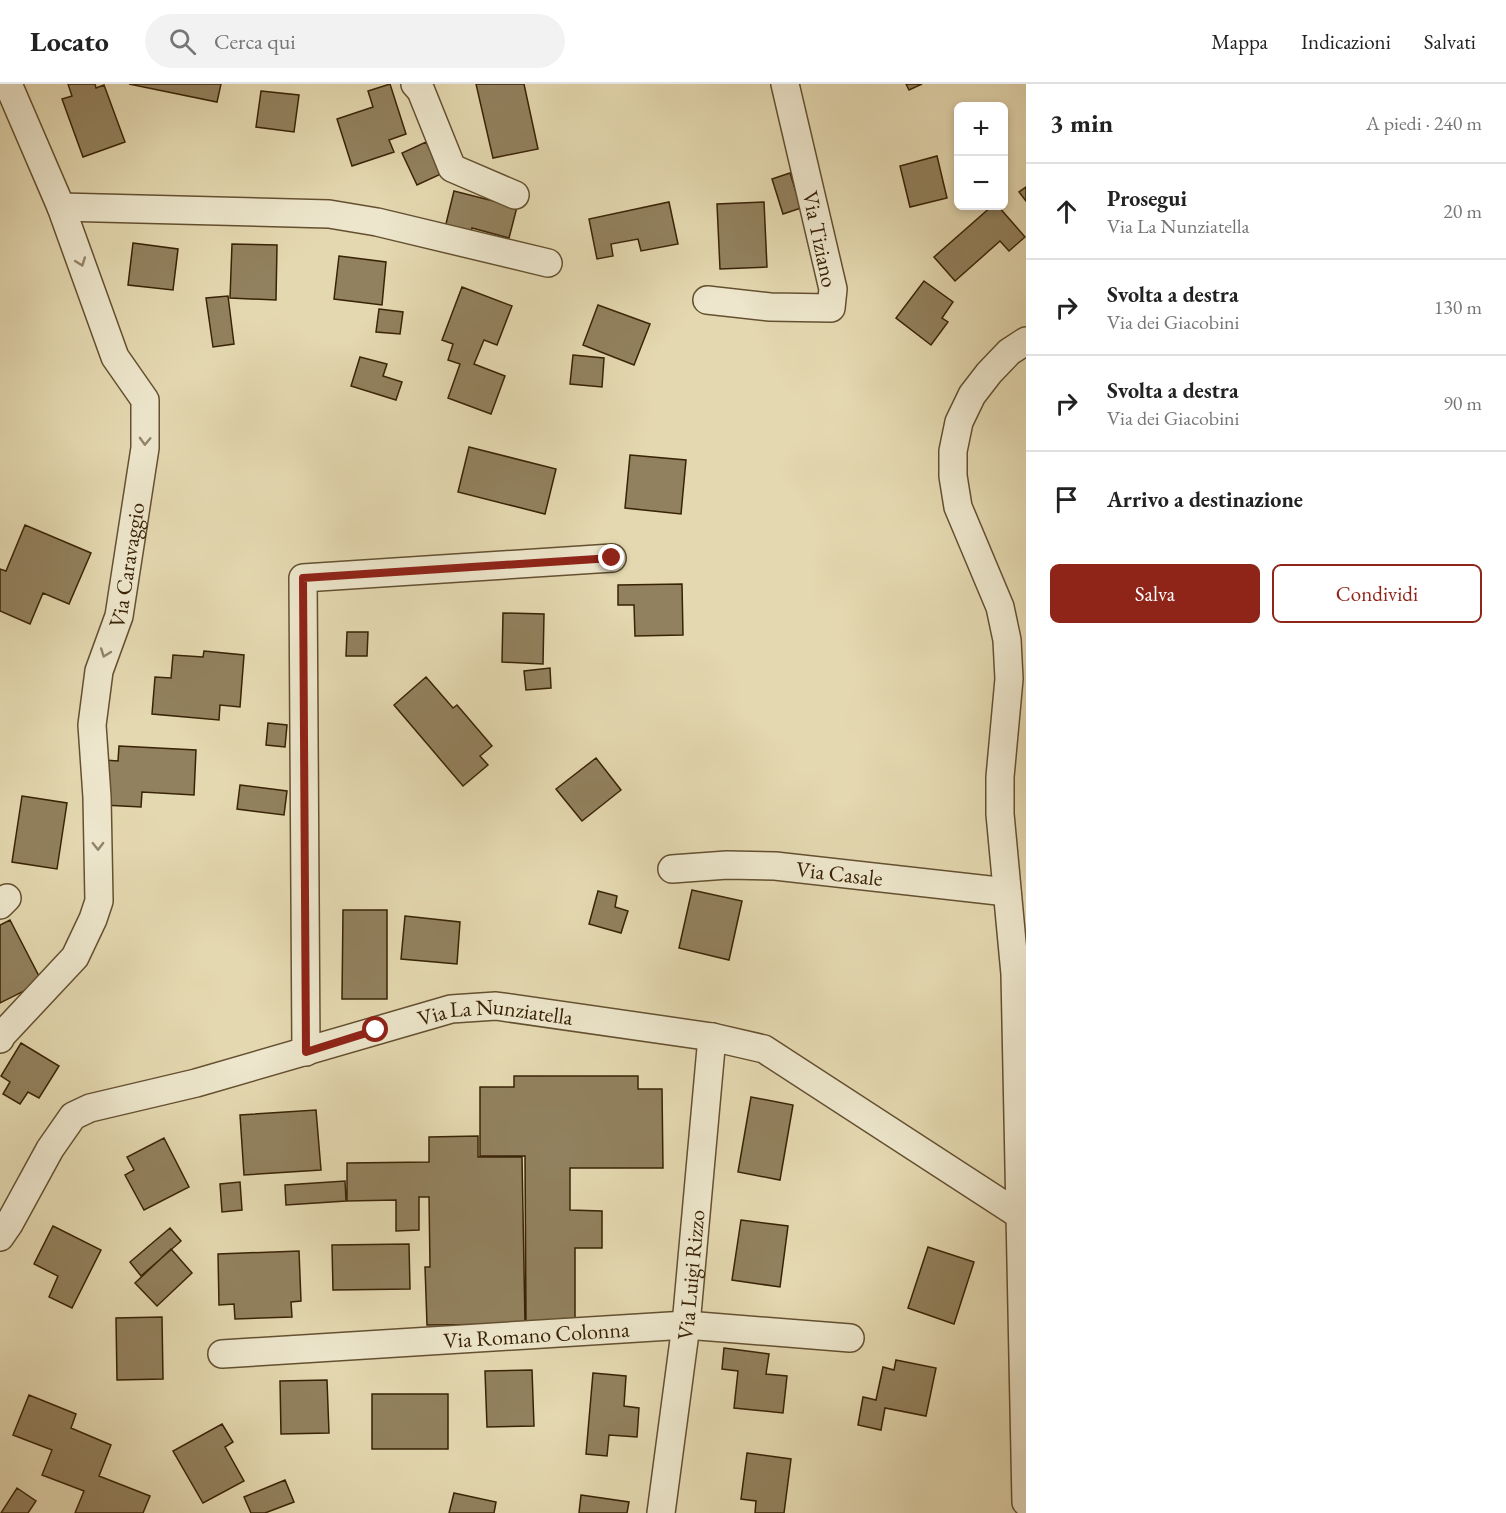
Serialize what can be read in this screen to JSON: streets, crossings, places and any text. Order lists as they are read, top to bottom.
{
  "streets": {
    "street": [
      "Via Tiziano",
      "Via Caravaggio",
      "Via Casale",
      "Via La Nunziatella",
      "Via Luigi Rizzo",
      "Via Romano Colonna"
    ]
  },
  "crossings": [
    ["Via La Nunziatella", "Via Luigi Rizzo"],
    ["Via Luigi Rizzo", "Via Romano Colonna"]
  ],
  "one_way": ["Via Caravaggio"],
  "page": {
    "header": "Locato",
    "search": "Cerca qui",
    "nav": ["Mappa", "Indicazioni", "Salvati"],
    "heading": ["3 min", "A piedi · 240 m"],
    "map_buttons": ["+", "−"],
    "list": [
      ["Prosegui", "Via La Nunziatella", "20 m"],
      ["Svolta a destra", "Via dei Giacobini", "130 m"],
      ["Svolta a destra", "Via dei Giacobini", "90 m"],
      "Arrivo a destinazione"
    ],
    "buttons": ["Salva", "Condividi"]
  }
}
